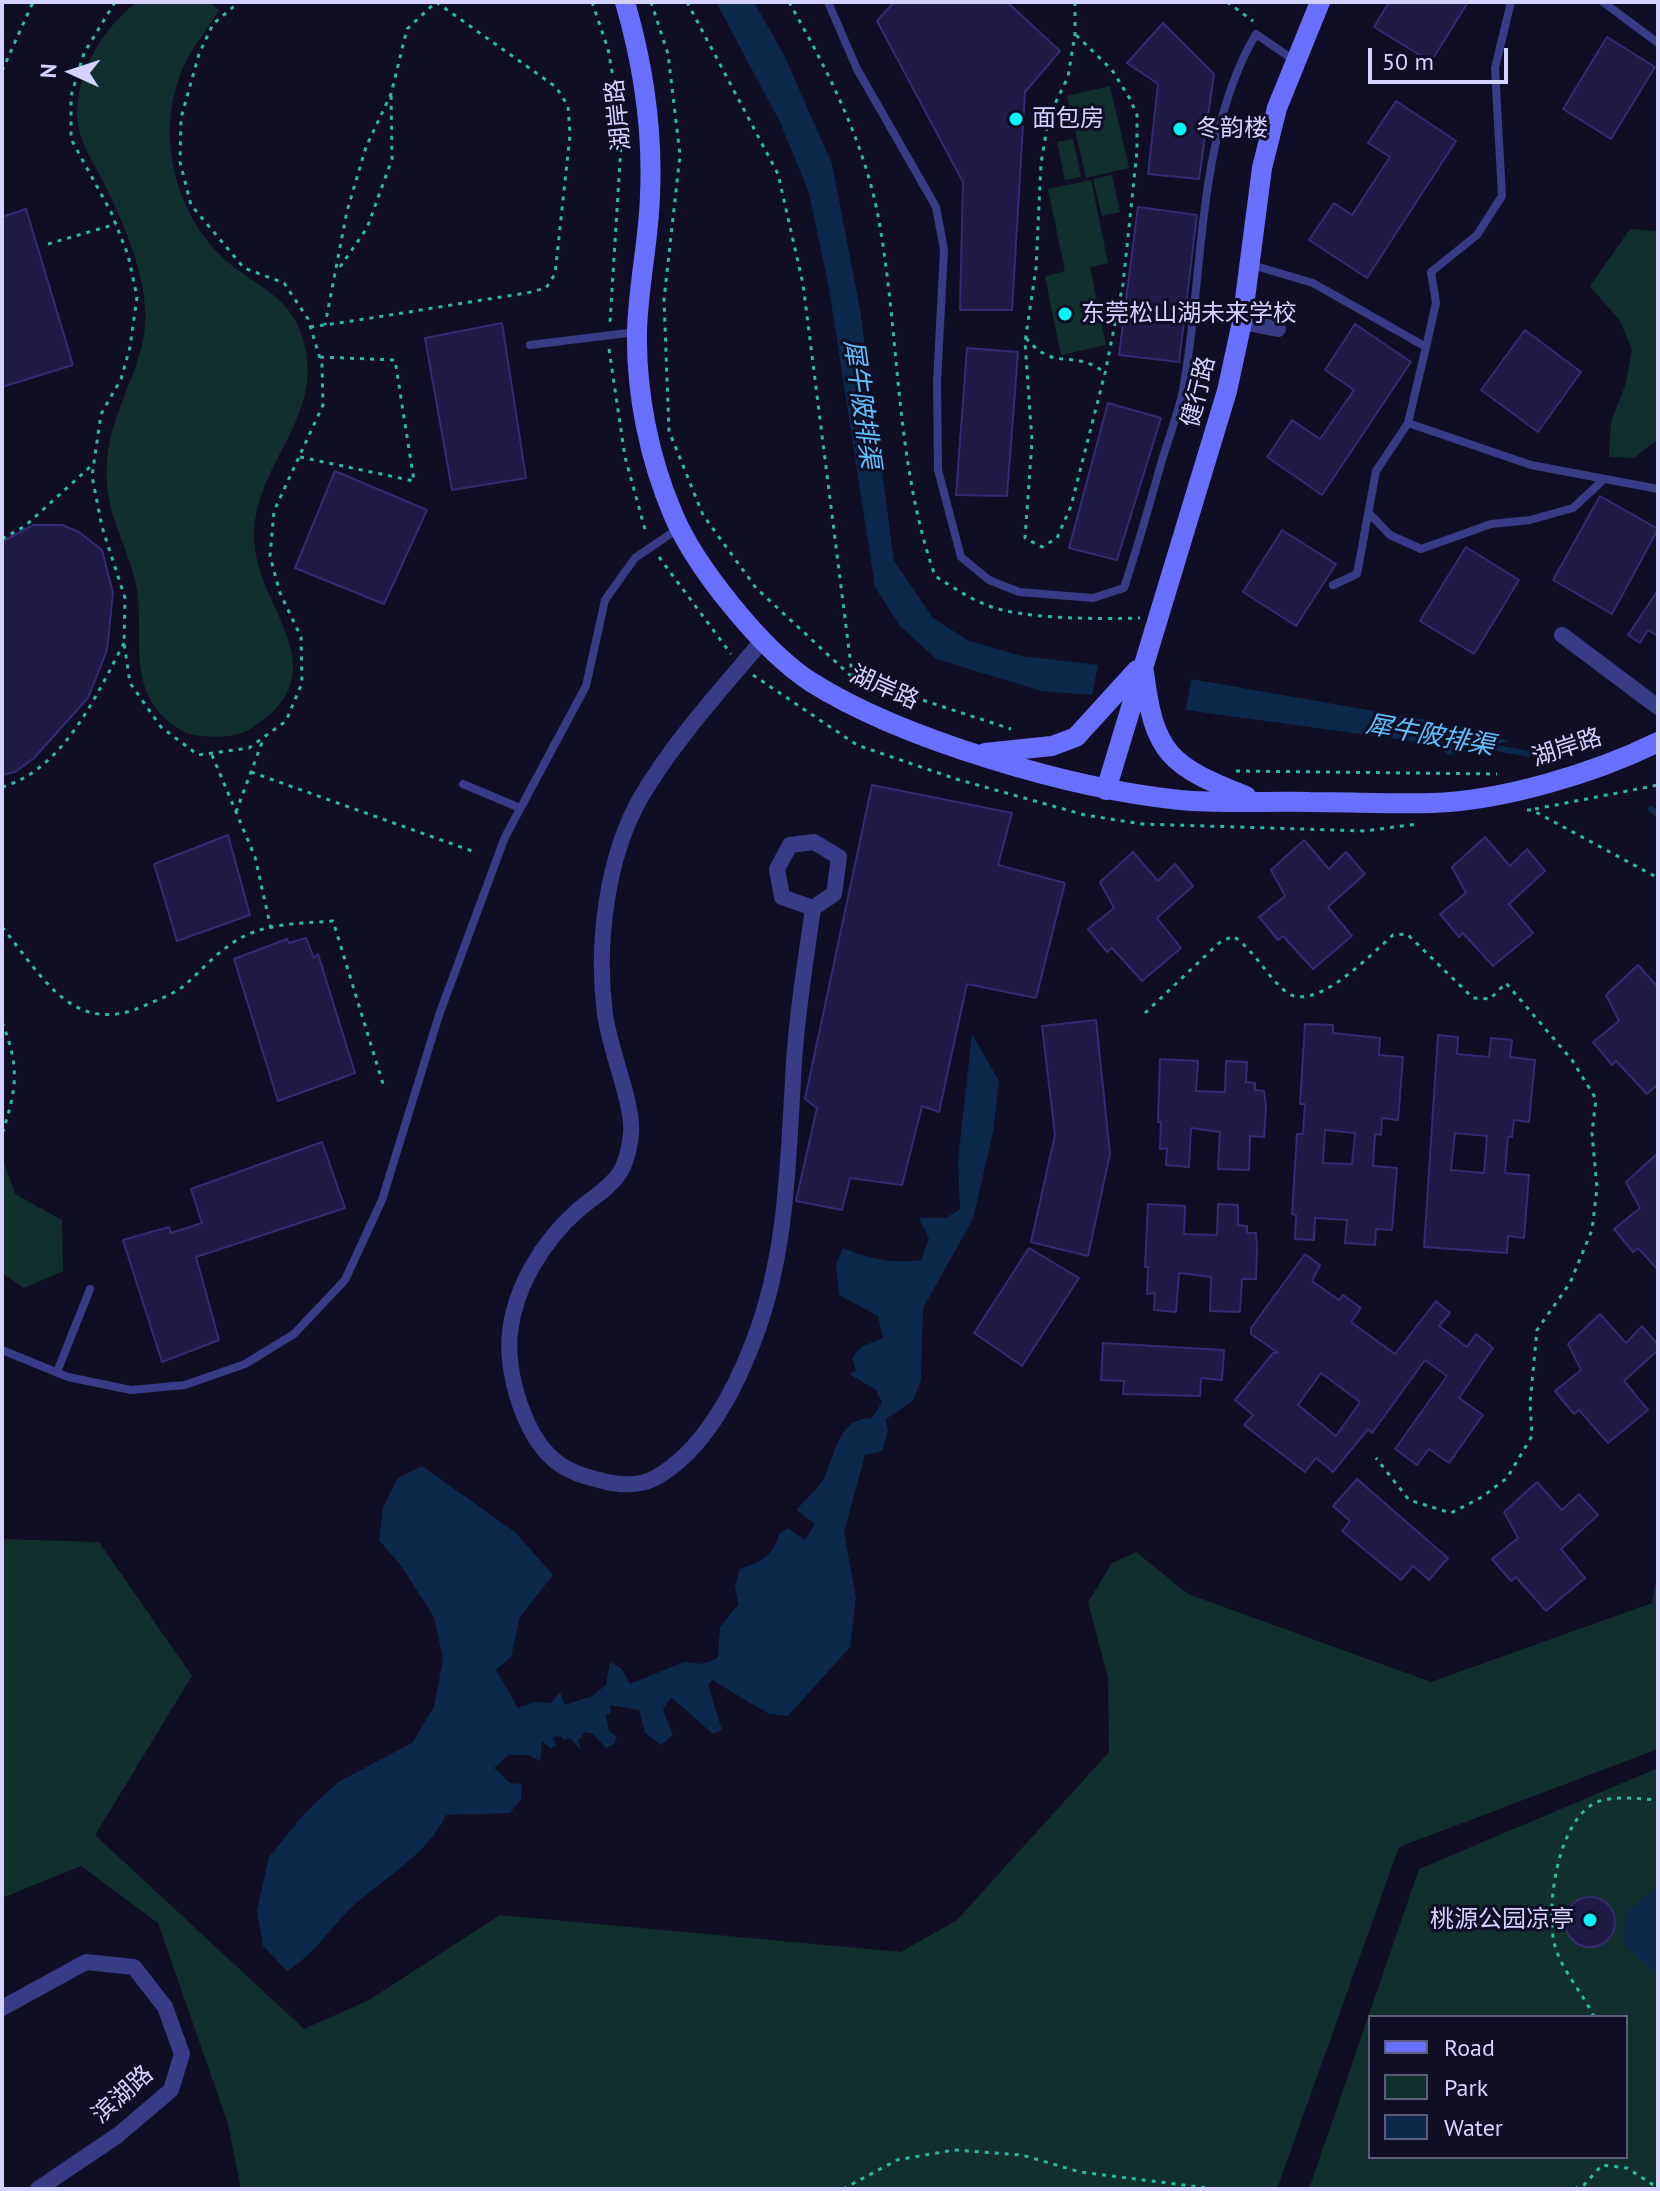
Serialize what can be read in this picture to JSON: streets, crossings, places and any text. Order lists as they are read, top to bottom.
{
  "streets": {
    "street": ["湖岸路", "健行路", "滨湖路"]
  },
  "crossings": [
    ["湖岸路", "健行路"]
  ],
  "water": ["犀牛陂排渠"],
  "places": [
    "面包房",
    "冬韵楼",
    "东莞松山湖未来学校",
    "桃源公园凉亭"
  ],
  "legend": ["Road", "Park", "Water"],
  "scale_bar": "50 m",
  "north": "left"
}
